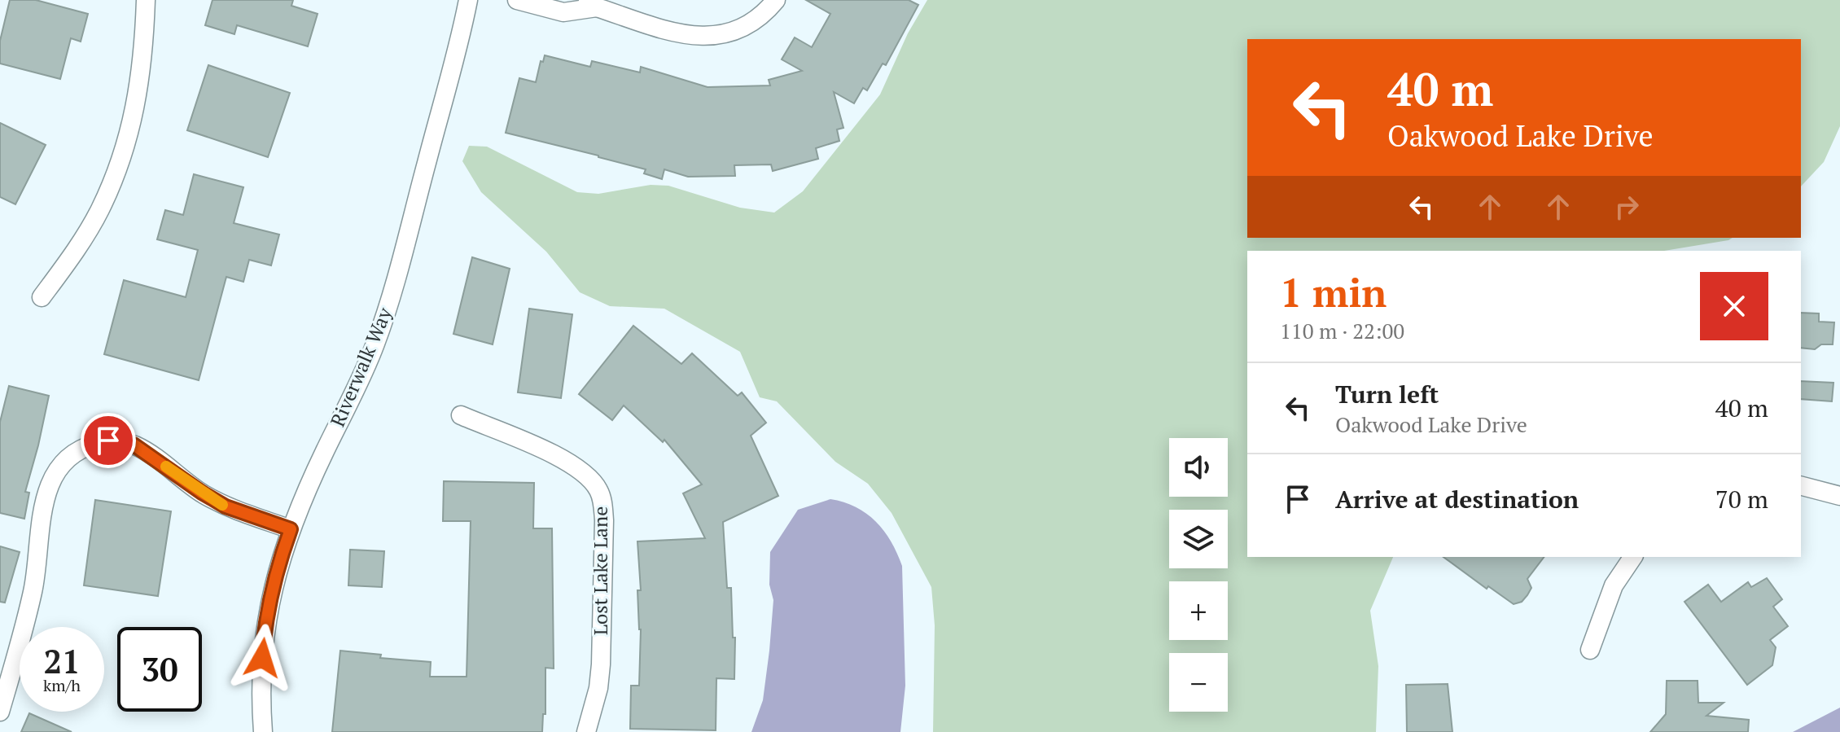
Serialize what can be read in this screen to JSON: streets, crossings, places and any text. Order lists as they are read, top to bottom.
{
  "streets": {
    "street": ["Riverwalk Way", "Lost Lake Lane"]
  },
  "page": {
    "turn": ["40 m", "Oakwood Lake Drive"],
    "heading": ["1 min", "110 m · 22:00"],
    "list": [
      {
        "name": "Turn left",
        "note": "Oakwood Lake Drive",
        "value": "40 m"
      },
      {
        "name": "Arrive at destination",
        "value": "70 m"
      }
    ],
    "map_buttons": ["+", "−"],
    "speed": "21 km/h",
    "limit": "30"
  }
}
